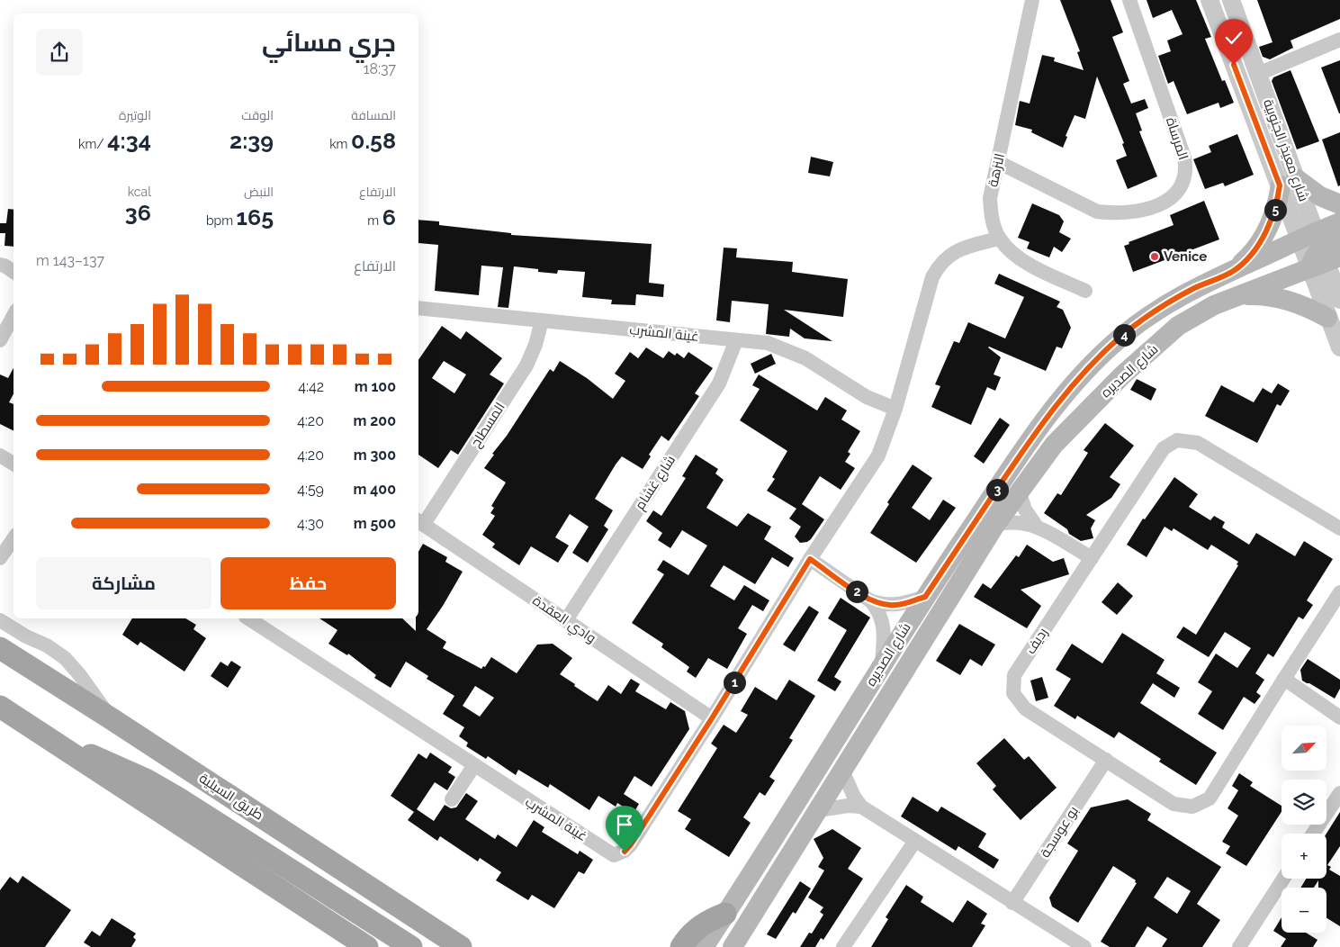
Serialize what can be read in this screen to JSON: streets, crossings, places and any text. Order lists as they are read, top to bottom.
{
  "streets": {
    "main road": ["شارع الصديره", "طريق السيلية"],
    "street": [
      "المرساة",
      "شارع معيذر الجنوبية",
      "النزهة",
      "غينة المشرب",
      "المسطاح",
      "شارع غشام",
      "وادي العقدة",
      "رديف",
      "بو عوسجة"
    ]
  },
  "crossings": [
    ["المرساة", "النزهة"],
    ["شارع معيذر الجنوبية", "شارع الصديره"],
    ["النزهة", "غينة المشرب"],
    ["غينة المشرب", "المسطاح"],
    ["غينة المشرب", "شارع غشام"],
    ["غينة المشرب", "وادي العقدة"],
    ["المسطاح", "وادي العقدة"],
    ["شارع غشام", "وادي العقدة"],
    ["رديف", "بو عوسجة"]
  ],
  "places": ["Venice"],
  "north": "top right",
  "page": {
    "heading": ["جري مسائي", "18:37"],
    "stats": [
      ["المسافة", "0.58 km"],
      ["الوقت", "2:39"],
      ["الوتيرة", "4:34 /km"],
      ["الارتفاع", "6 m"],
      ["النبض", "165 bpm"],
      ["kcal", "36"]
    ],
    "pins": [
      "5",
      "4",
      "3",
      "2",
      "1"
    ],
    "chart": ["الارتفاع", "137–143 m"],
    "list": [
      {
        "name": "100 m",
        "note": "4:42"
      },
      {
        "name": "200 m",
        "note": "4:20"
      },
      {
        "name": "300 m",
        "note": "4:20"
      },
      {
        "name": "400 m",
        "note": "4:59"
      },
      {
        "name": "500 m",
        "note": "4:30"
      }
    ],
    "buttons": ["حفظ", "مشاركة"],
    "map_buttons": ["+", "−"]
  }
}
